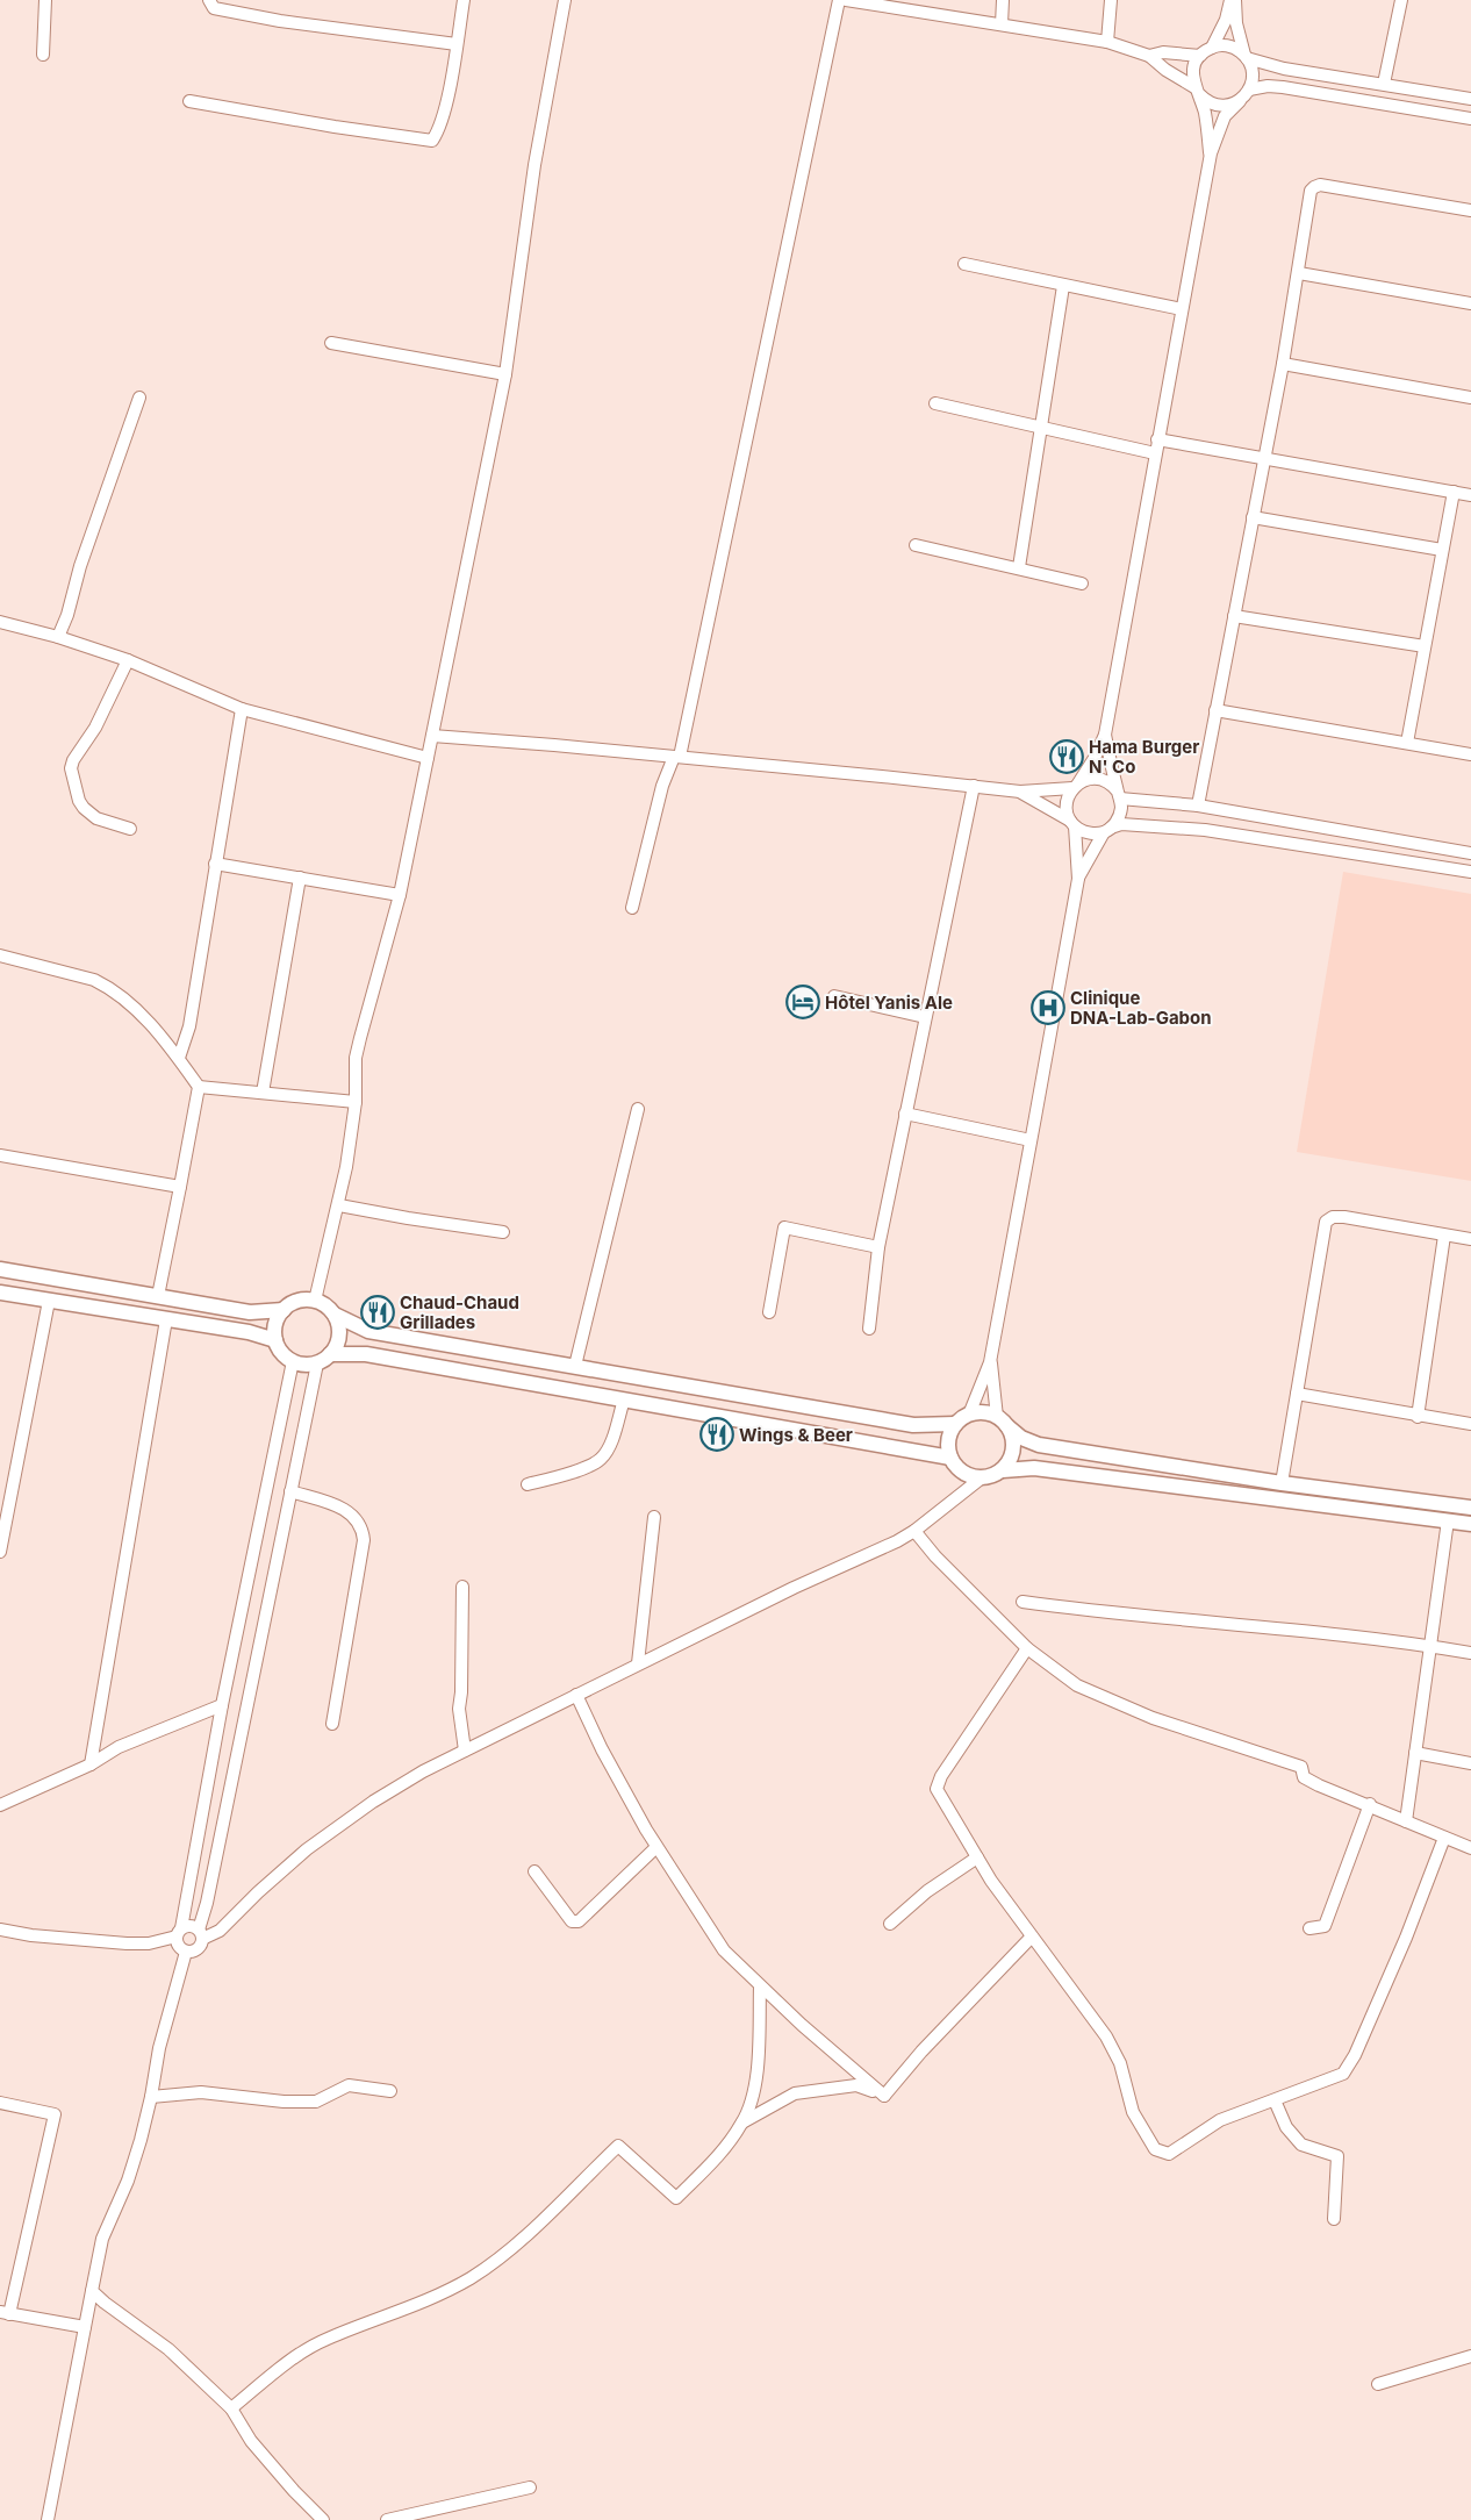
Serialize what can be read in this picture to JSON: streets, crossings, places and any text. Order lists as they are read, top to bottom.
{
  "places": {
    "restaurant": ["Hama Burger N' Co", "Chaud-Chaud Grillades", "Wings & Beer"],
    "hotel": ["Hôtel Yanis Ale"],
    "hospital": ["Clinique DNA-Lab-Gabon"]
  }
}
